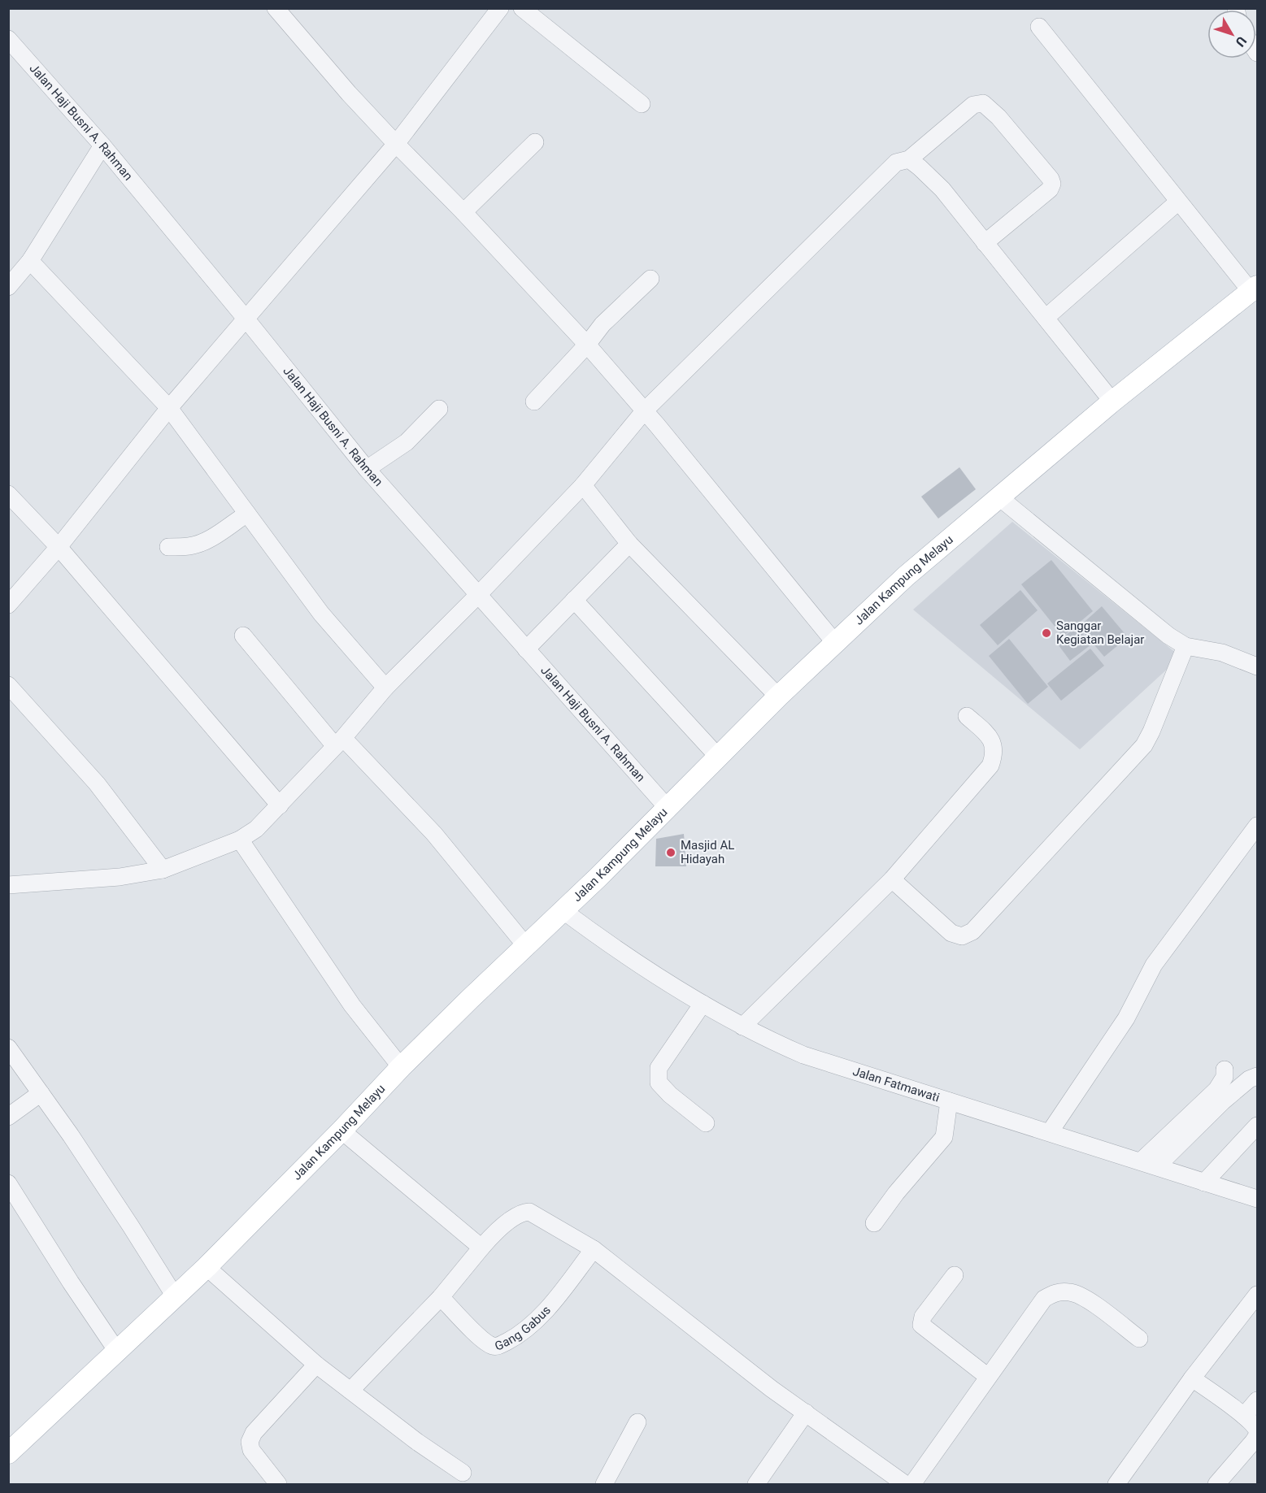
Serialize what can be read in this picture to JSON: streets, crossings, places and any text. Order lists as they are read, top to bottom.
{
  "streets": {
    "main road": ["Jalan Kampung Melayu"],
    "street": ["Jalan Haji Busni A. Rahman", "Jalan Fatmawati", "Gang Gabus"]
  },
  "crossings": [
    ["Jalan Haji Busni A. Rahman", "Jalan Kampung Melayu"],
    ["Jalan Kampung Melayu", "Jalan Fatmawati"]
  ],
  "places": ["Sanggar Kegiatan Belajar", "Masjid AL Hidayah"],
  "north": "bottom right"
}
